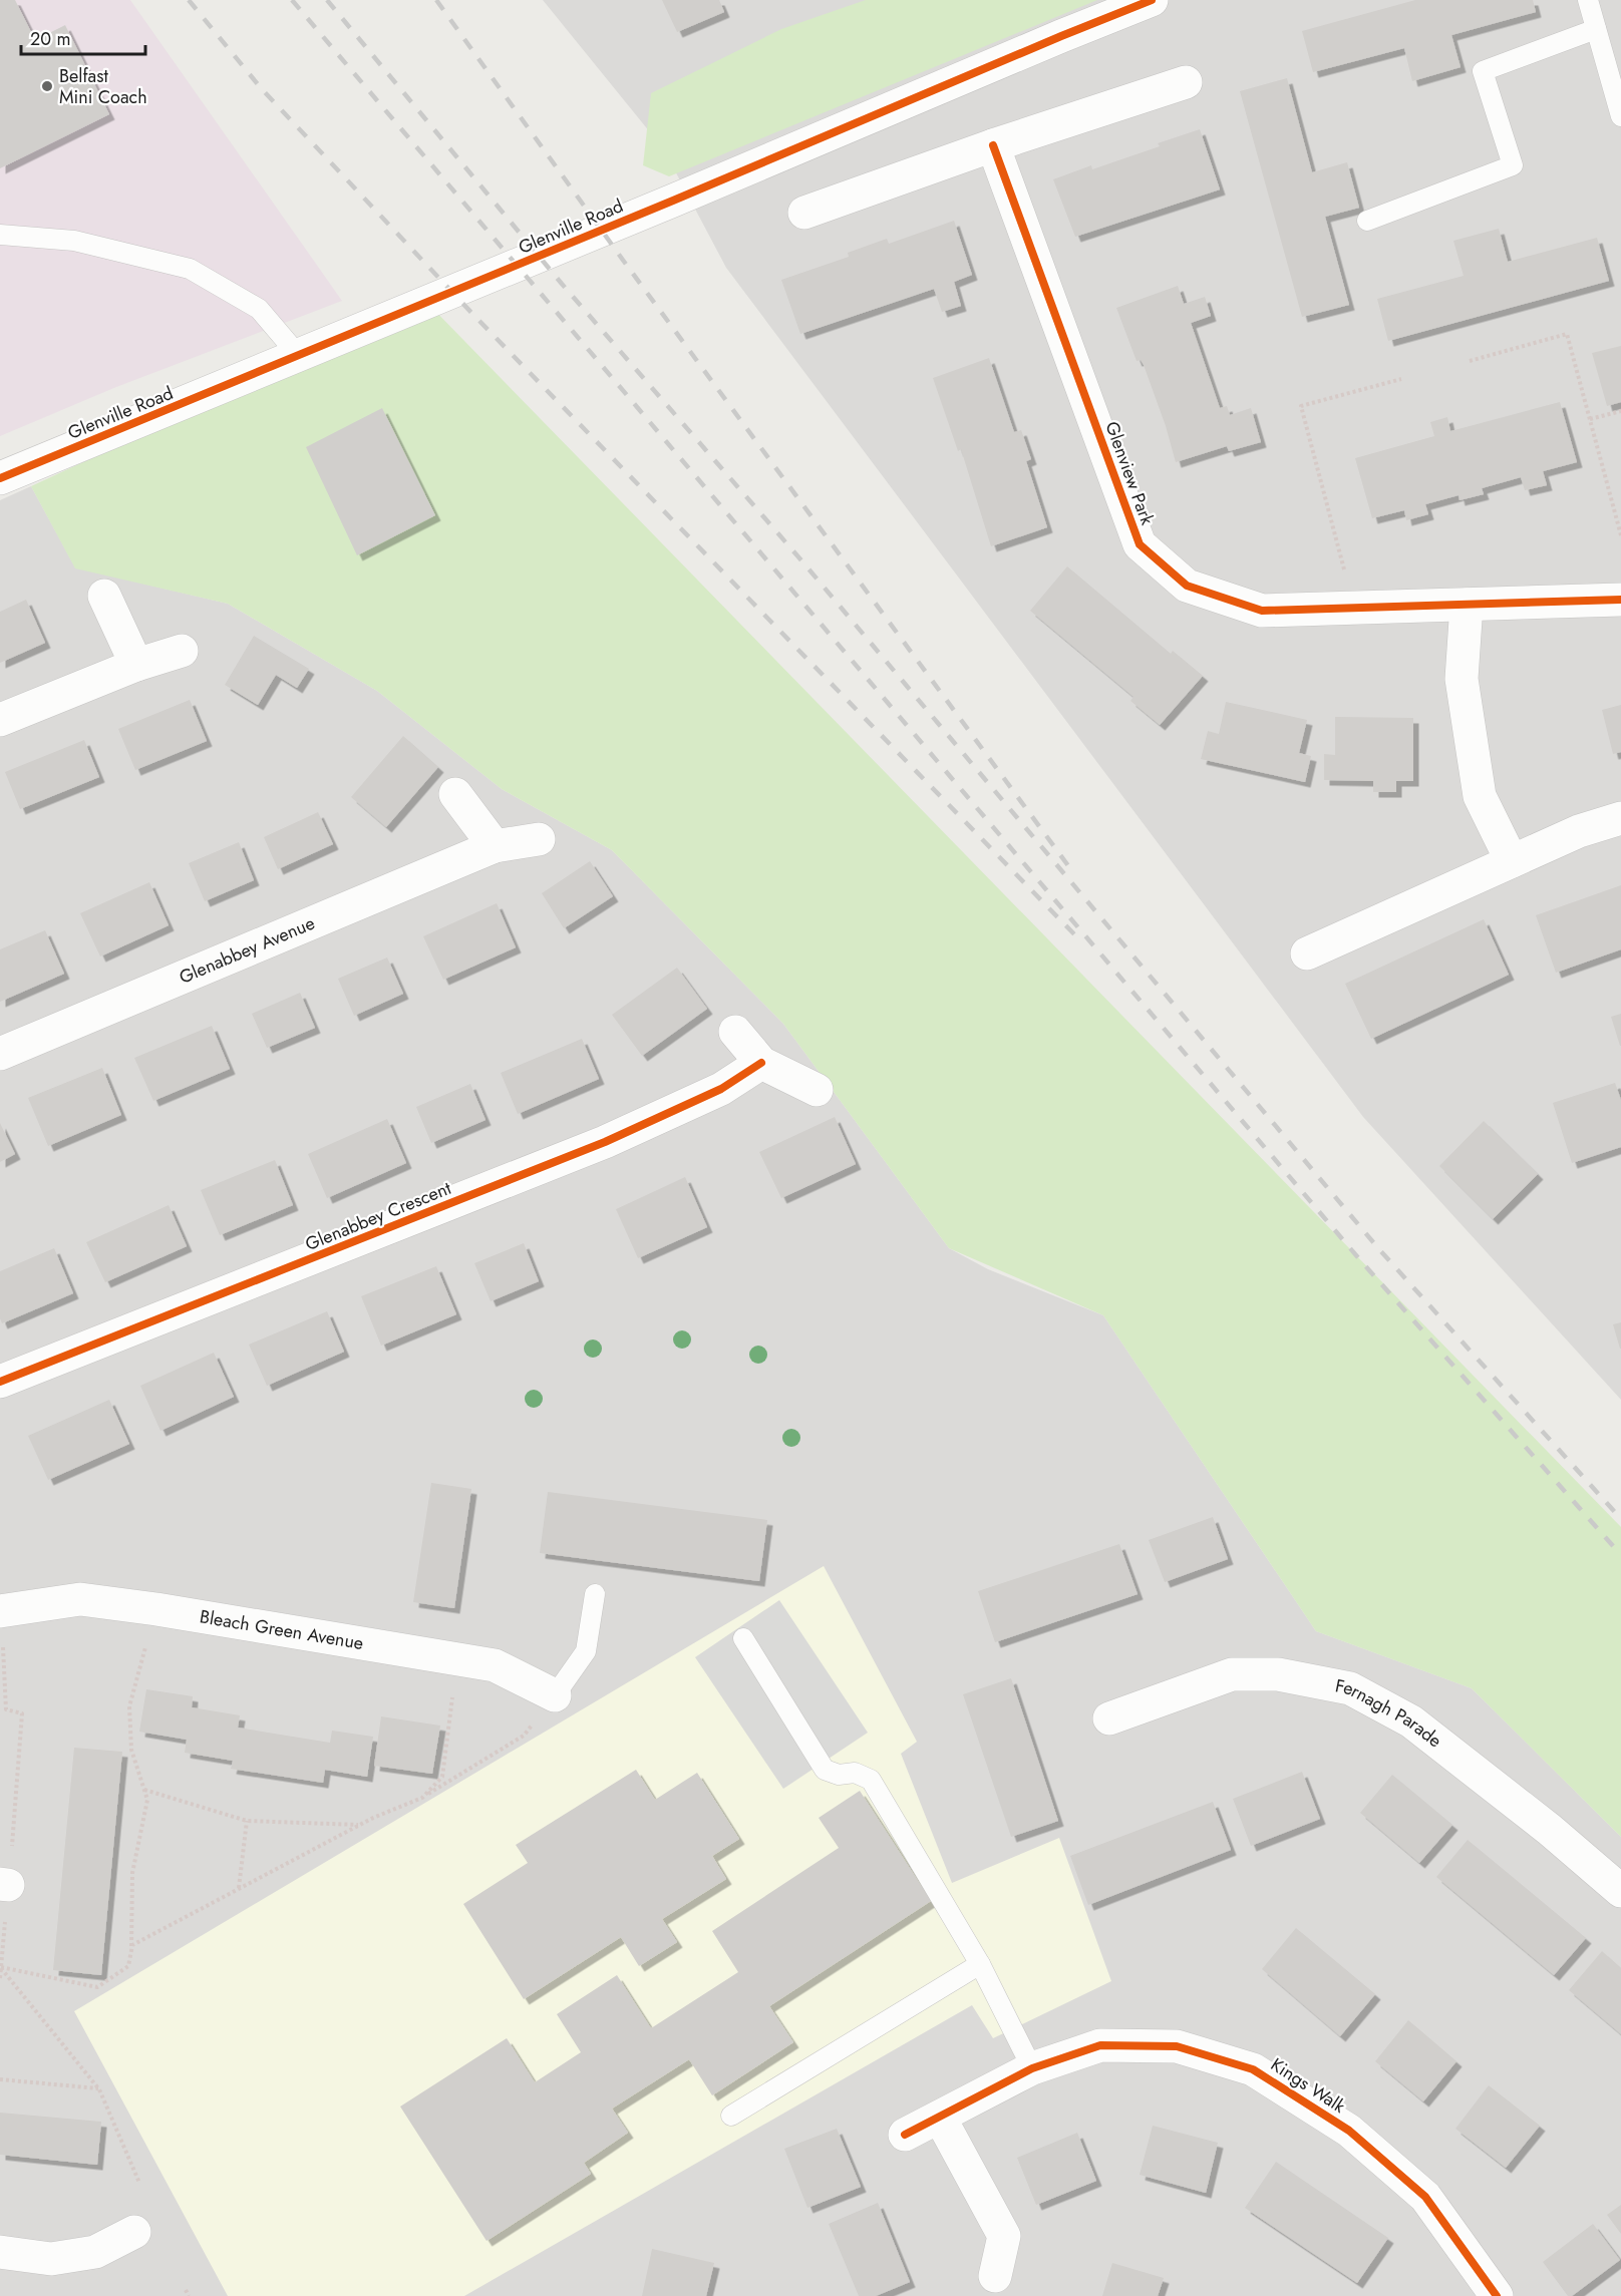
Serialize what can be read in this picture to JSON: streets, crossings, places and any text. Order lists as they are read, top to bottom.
{
  "streets": {
    "street": [
      "Glenville Road",
      "Glenview Park",
      "Glenabbey Avenue",
      "Glenabbey Crescent",
      "Bleach Green Avenue",
      "Fernagh Parade",
      "Kings Walk"
    ]
  },
  "places": ["Belfast Mini Coach"],
  "scale_bar": "20 m"
}
